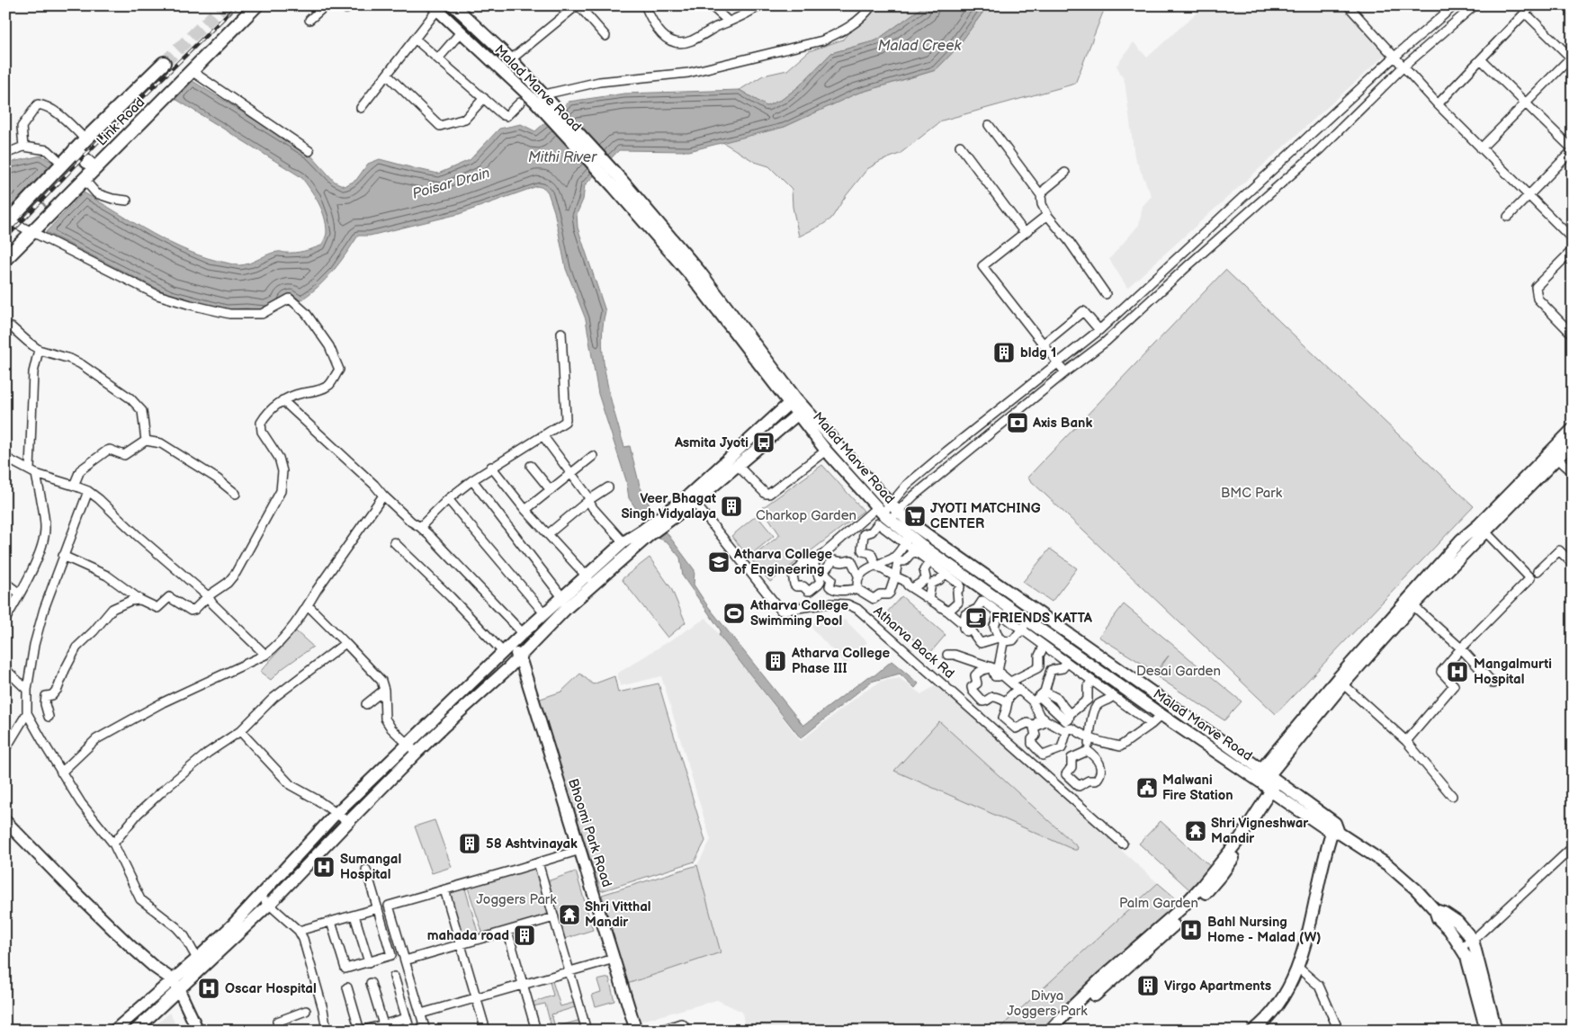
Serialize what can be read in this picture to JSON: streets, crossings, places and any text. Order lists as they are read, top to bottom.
{
  "streets": {
    "main road": ["Malad Marve Road", "Link Road", "Bhoomi Park Road"],
    "street": ["Atharva Back Rd"]
  },
  "water": ["Malad Creek", "Mithi River", "Poisar Drain"],
  "parks": [
    "BMC Park",
    "Charkop Garden",
    "Desai Garden",
    "Joggers Park",
    "Palm Garden",
    "Divya Joggers Park"
  ],
  "places": {
    "building": [
      "bldg 1",
      "Veer Bhagat Singh Vidyalaya",
      "Atharva College Phase III",
      "58 Ashtvinayak",
      "mahada road",
      "Virgo Apartments"
    ],
    "bank": ["Axis Bank"],
    "bus stop": ["Asmita Jyoti"],
    "supermarket": ["JYOTI MATCHING CENTER"],
    "school or university": ["Atharva College of Engineering"],
    "sports": ["Atharva College Swimming Pool"],
    "cafe": ["FRIENDS KATTA"],
    "hospital": [
      "Mangalmurti Hospital",
      "Sumangal Hospital",
      "Bahl Nursing Home - Malad (W)",
      "Oscar Hospital"
    ],
    "public building": ["Malwani Fire Station"],
    "temple": ["Shri Vigneshwar Mandir", "Shri Vitthal Mandir"]
  }
}
